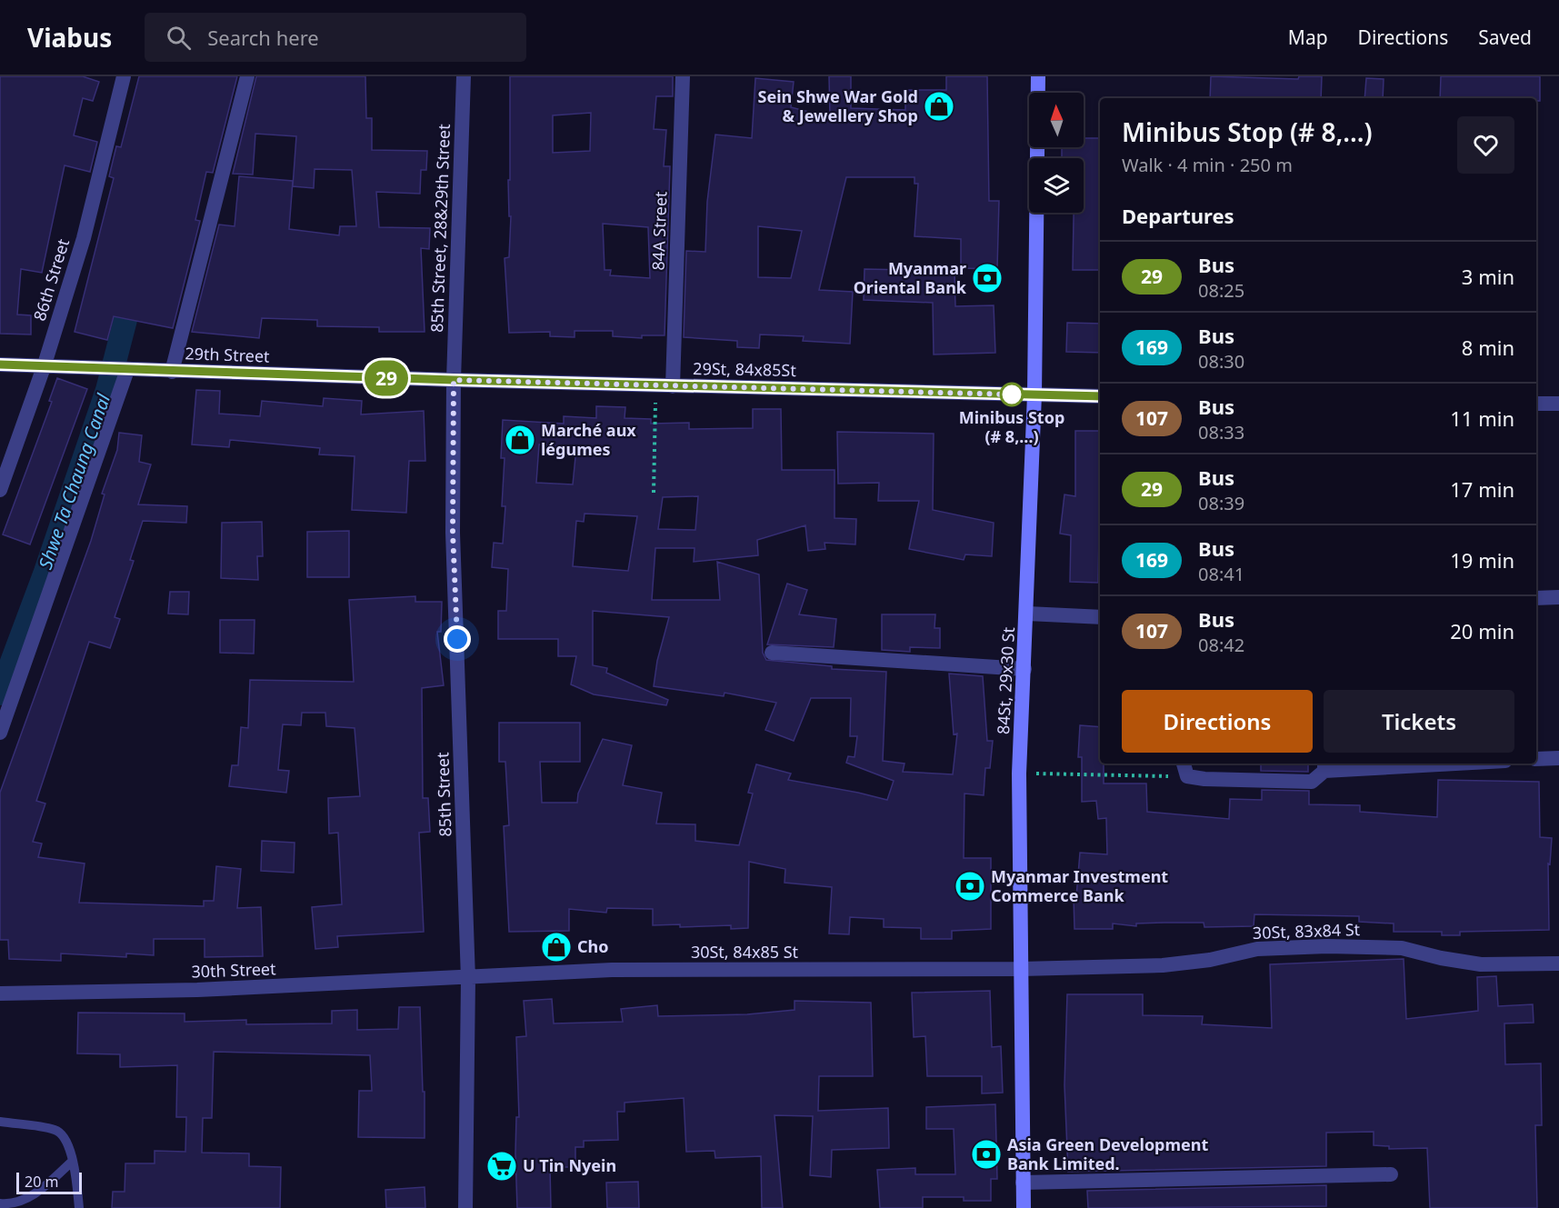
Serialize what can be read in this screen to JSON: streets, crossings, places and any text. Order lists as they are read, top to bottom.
{
  "streets": {
    "main road": ["84St, 29x30 St"],
    "street": [
      "85th Street, 28&29th Street",
      "84A Street",
      "86th Street",
      "29th Street",
      "29St, 84x85St",
      "85th Street",
      "30St, 83x84 St",
      "30St, 84x85 St",
      "30th Street"
    ]
  },
  "crossings": [
    ["85th Street, 28&29th Street", "29th Street"],
    ["85th Street, 28&29th Street", "29St, 84x85St"],
    ["85th Street, 28&29th Street", "85th Street"],
    ["84A Street", "29St, 84x85St"],
    ["86th Street", "29th Street"],
    ["29th Street", "29St, 84x85St"],
    ["29th Street", "85th Street"],
    ["29St, 84x85St", "84St, 29x30 St"],
    ["29St, 84x85St", "85th Street"],
    ["84St, 29x30 St", "30St, 83x84 St"],
    ["84St, 29x30 St", "30St, 84x85 St"],
    ["85th Street", "30St, 84x85 St"],
    ["85th Street", "30th Street"],
    ["30St, 83x84 St", "30St, 84x85 St"],
    ["30St, 84x85 St", "30th Street"]
  ],
  "water": ["Shwe Ta Chaung Canal"],
  "places": {
    "shop": ["Sein Shwe War Gold & Jewellery Shop", "Marché aux légumes", "Cho"],
    "bank": ["Myanmar Oriental Bank", "Myanmar Investment Commerce Bank", "Asia Green Development Bank Limited."],
    "other": ["Minibus Stop (# 8,...)"],
    "supermarket": ["U Tin Nyein"]
  },
  "lines": ["bus line 29"],
  "scale_bar": "20 m",
  "north": "top",
  "page": {
    "header": "Viabus",
    "search": "Search here",
    "nav": ["Map", "Directions", "Saved"],
    "on_map": "29",
    "heading": [
      ["Minibus Stop (# 8,...)", "Walk · 4 min · 250 m"],
      "Departures"
    ],
    "list": [
      {
        "mark": "29",
        "name": "Bus",
        "note": "08:25",
        "value": "3 min"
      },
      {
        "mark": "169",
        "name": "Bus",
        "note": "08:30",
        "value": "8 min"
      },
      {
        "mark": "107",
        "name": "Bus",
        "note": "08:33",
        "value": "11 min"
      },
      {
        "mark": "29",
        "name": "Bus",
        "note": "08:39",
        "value": "17 min"
      },
      {
        "mark": "169",
        "name": "Bus",
        "note": "08:41",
        "value": "19 min"
      },
      {
        "mark": "107",
        "name": "Bus",
        "note": "08:42",
        "value": "20 min"
      }
    ],
    "buttons": ["Directions", "Tickets"],
    "scale": "20 m"
  }
}
